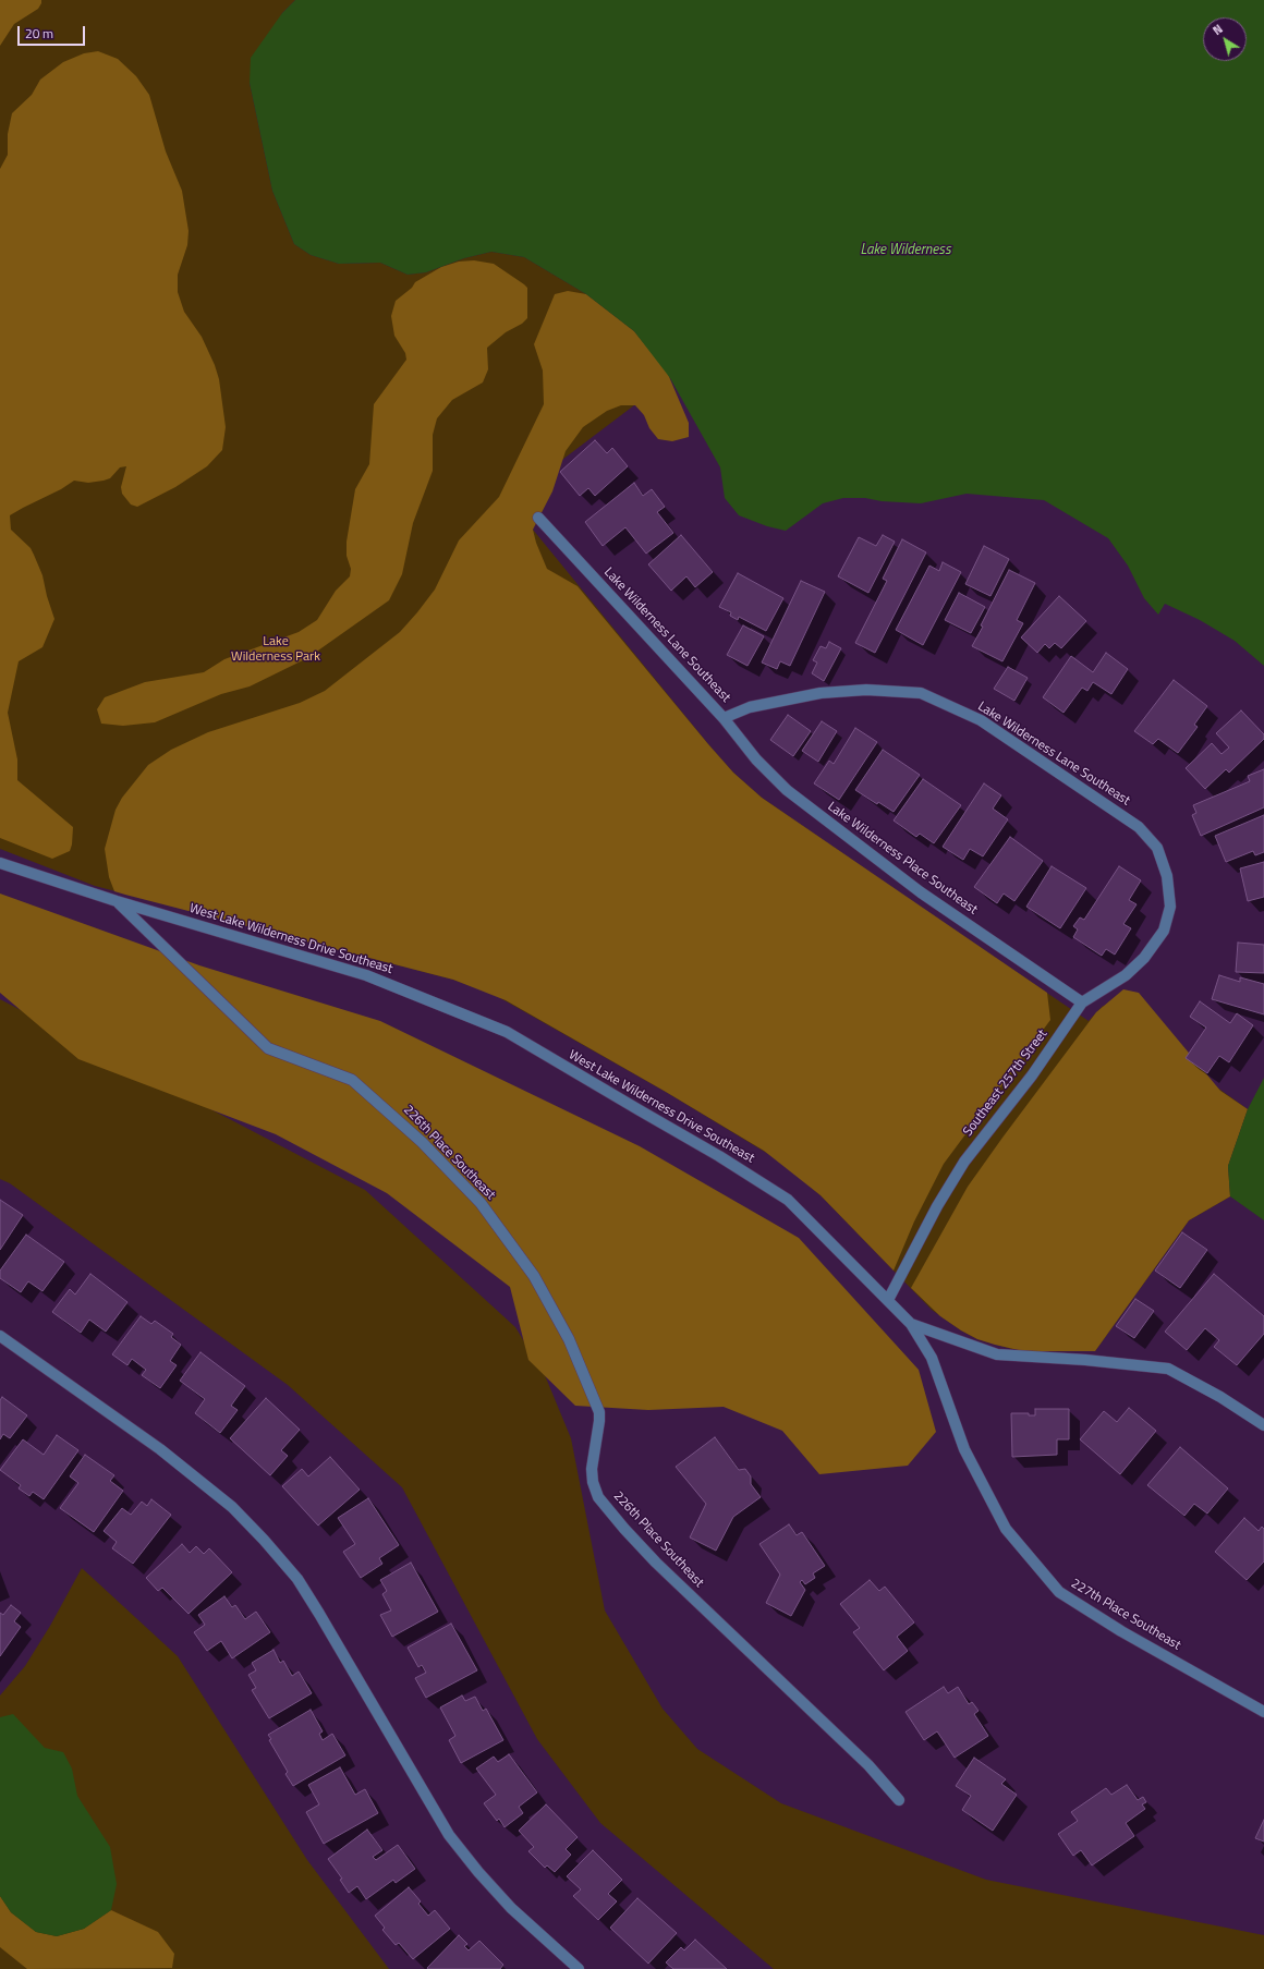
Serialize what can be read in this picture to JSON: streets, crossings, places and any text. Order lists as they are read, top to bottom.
{
  "streets": {
    "street": [
      "Lake Wilderness Lane Southeast",
      "Lake Wilderness Place Southeast",
      "West Lake Wilderness Drive Southeast",
      "Southeast 257th Street",
      "226th Place Southeast",
      "227th Place Southeast"
    ]
  },
  "crossings": [
    ["Lake Wilderness Lane Southeast", "Lake Wilderness Place Southeast"],
    ["Lake Wilderness Lane Southeast", "Southeast 257th Street"],
    ["Lake Wilderness Place Southeast", "Southeast 257th Street"],
    ["West Lake Wilderness Drive Southeast", "Southeast 257th Street"],
    ["West Lake Wilderness Drive Southeast", "226th Place Southeast"],
    ["West Lake Wilderness Drive Southeast", "227th Place Southeast"]
  ],
  "water": ["Lake Wilderness"],
  "parks": ["Lake Wilderness Park"],
  "scale_bar": "20 m",
  "north": "top left"
}
